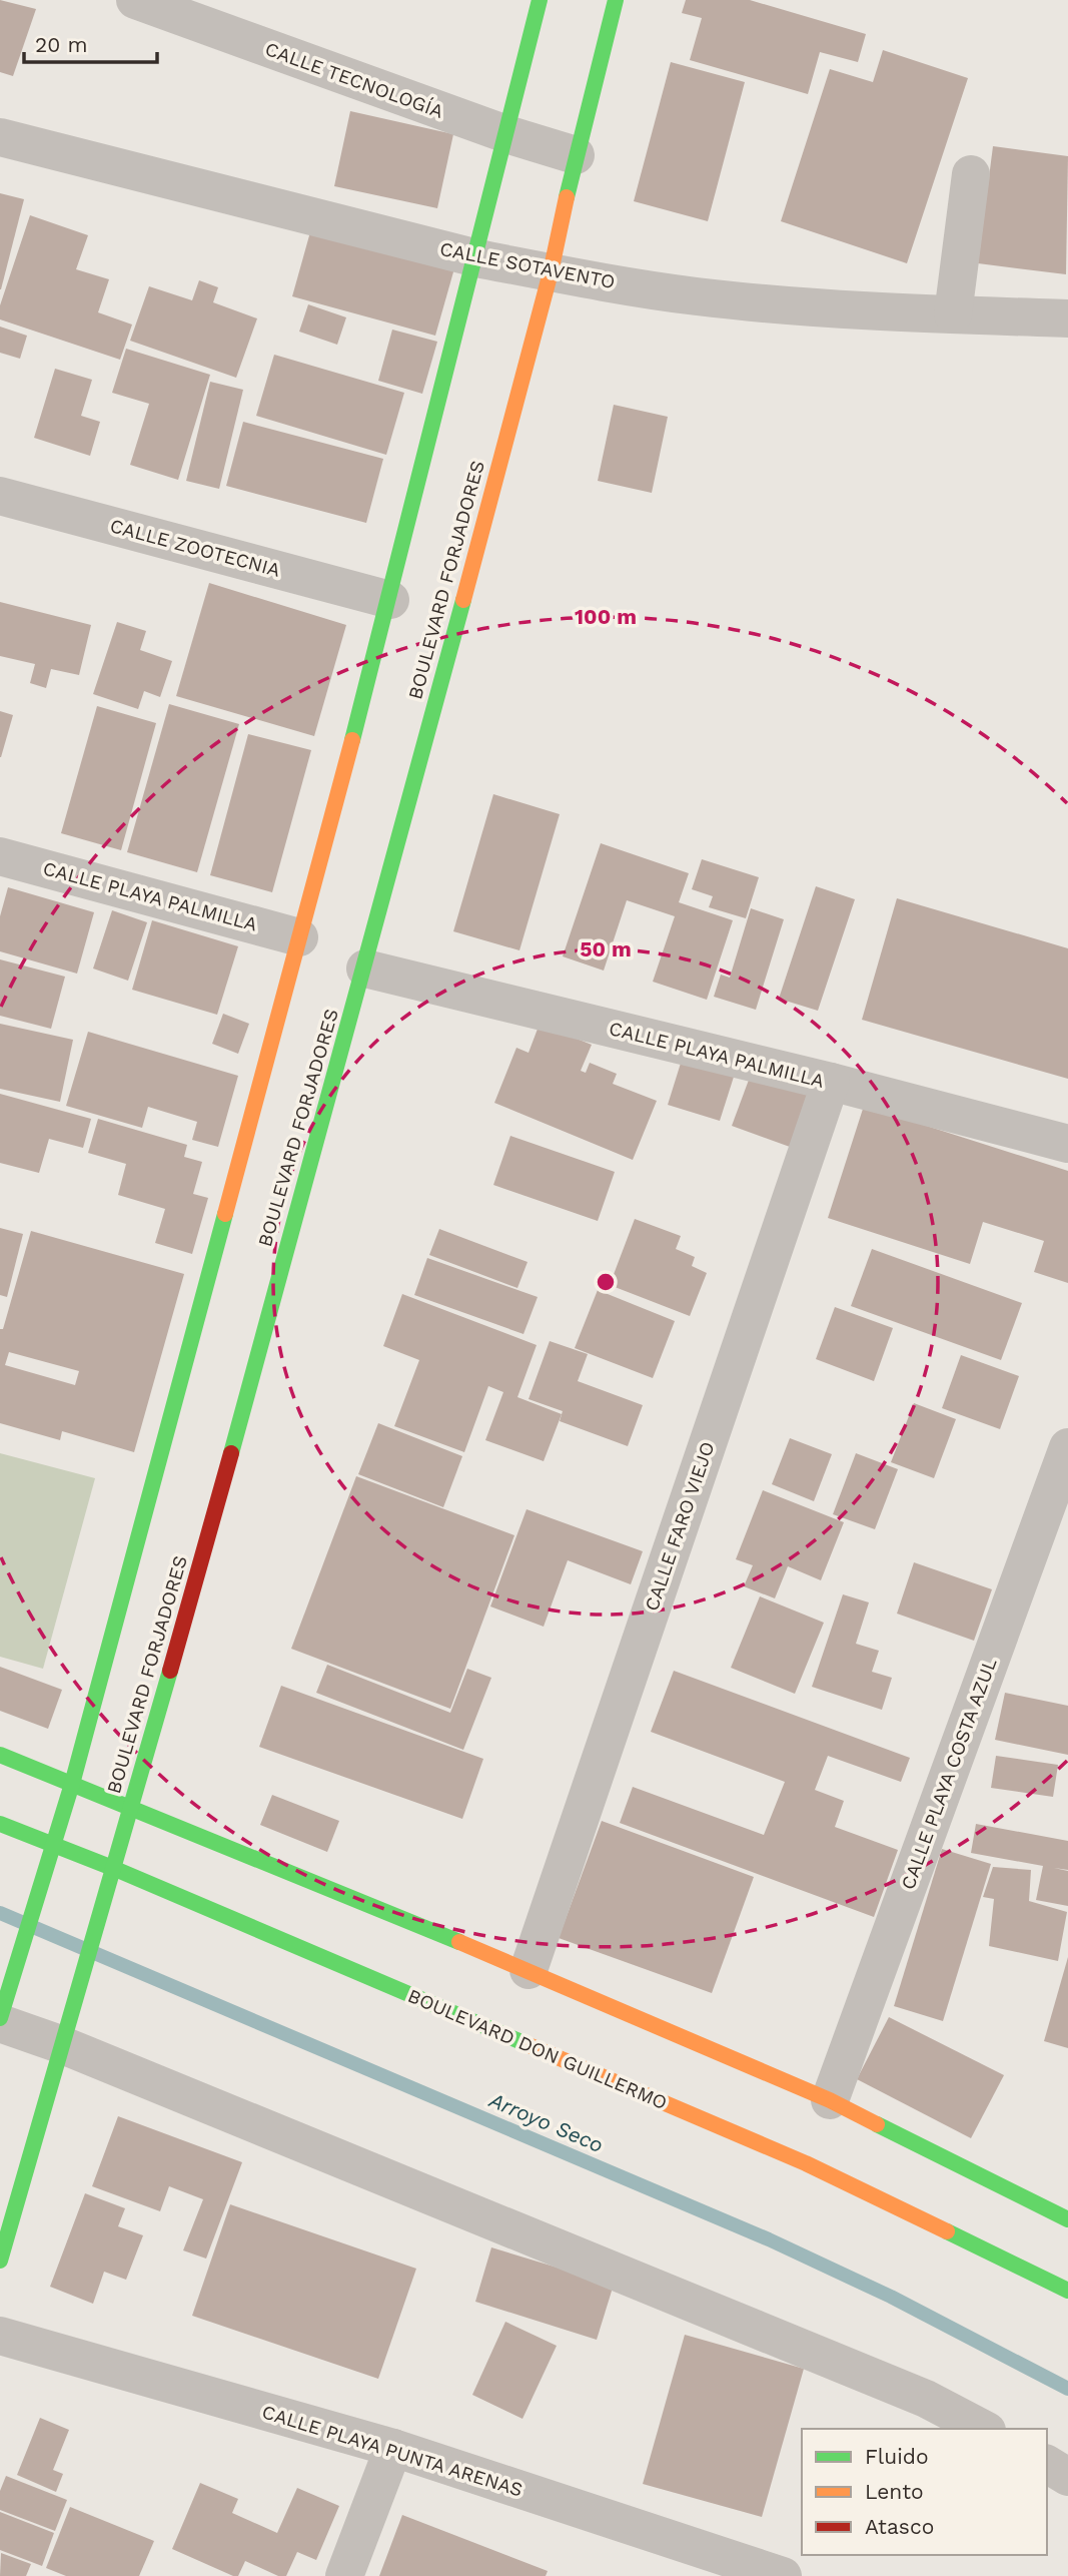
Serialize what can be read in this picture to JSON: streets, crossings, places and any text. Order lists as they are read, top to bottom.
{
  "streets": {
    "street": [
      "CALLE TECNOLOGÍA",
      "CALLE SOTAVENTO",
      "CALLE ZOOTECNIA",
      "BOULEVARD FORJADORES",
      "CALLE PLAYA PALMILLA",
      "CALLE FARO VIEJO",
      "CALLE PLAYA COSTA AZUL",
      "BOULEVARD DON GUILLERMO",
      "CALLE PLAYA PUNTA ARENAS"
    ]
  },
  "crossings": [
    ["CALLE TECNOLOGÍA", "BOULEVARD FORJADORES"],
    ["CALLE SOTAVENTO", "BOULEVARD FORJADORES"],
    ["BOULEVARD FORJADORES", "CALLE PLAYA PALMILLA"],
    ["BOULEVARD FORJADORES", "BOULEVARD DON GUILLERMO"],
    ["CALLE PLAYA PALMILLA", "CALLE FARO VIEJO"]
  ],
  "water": ["Arroyo Seco"],
  "legend": ["Fluido", "Lento", "Atasco"],
  "scale_bar": "20 m",
  "rings": ["100 m", "50 m"]
}
